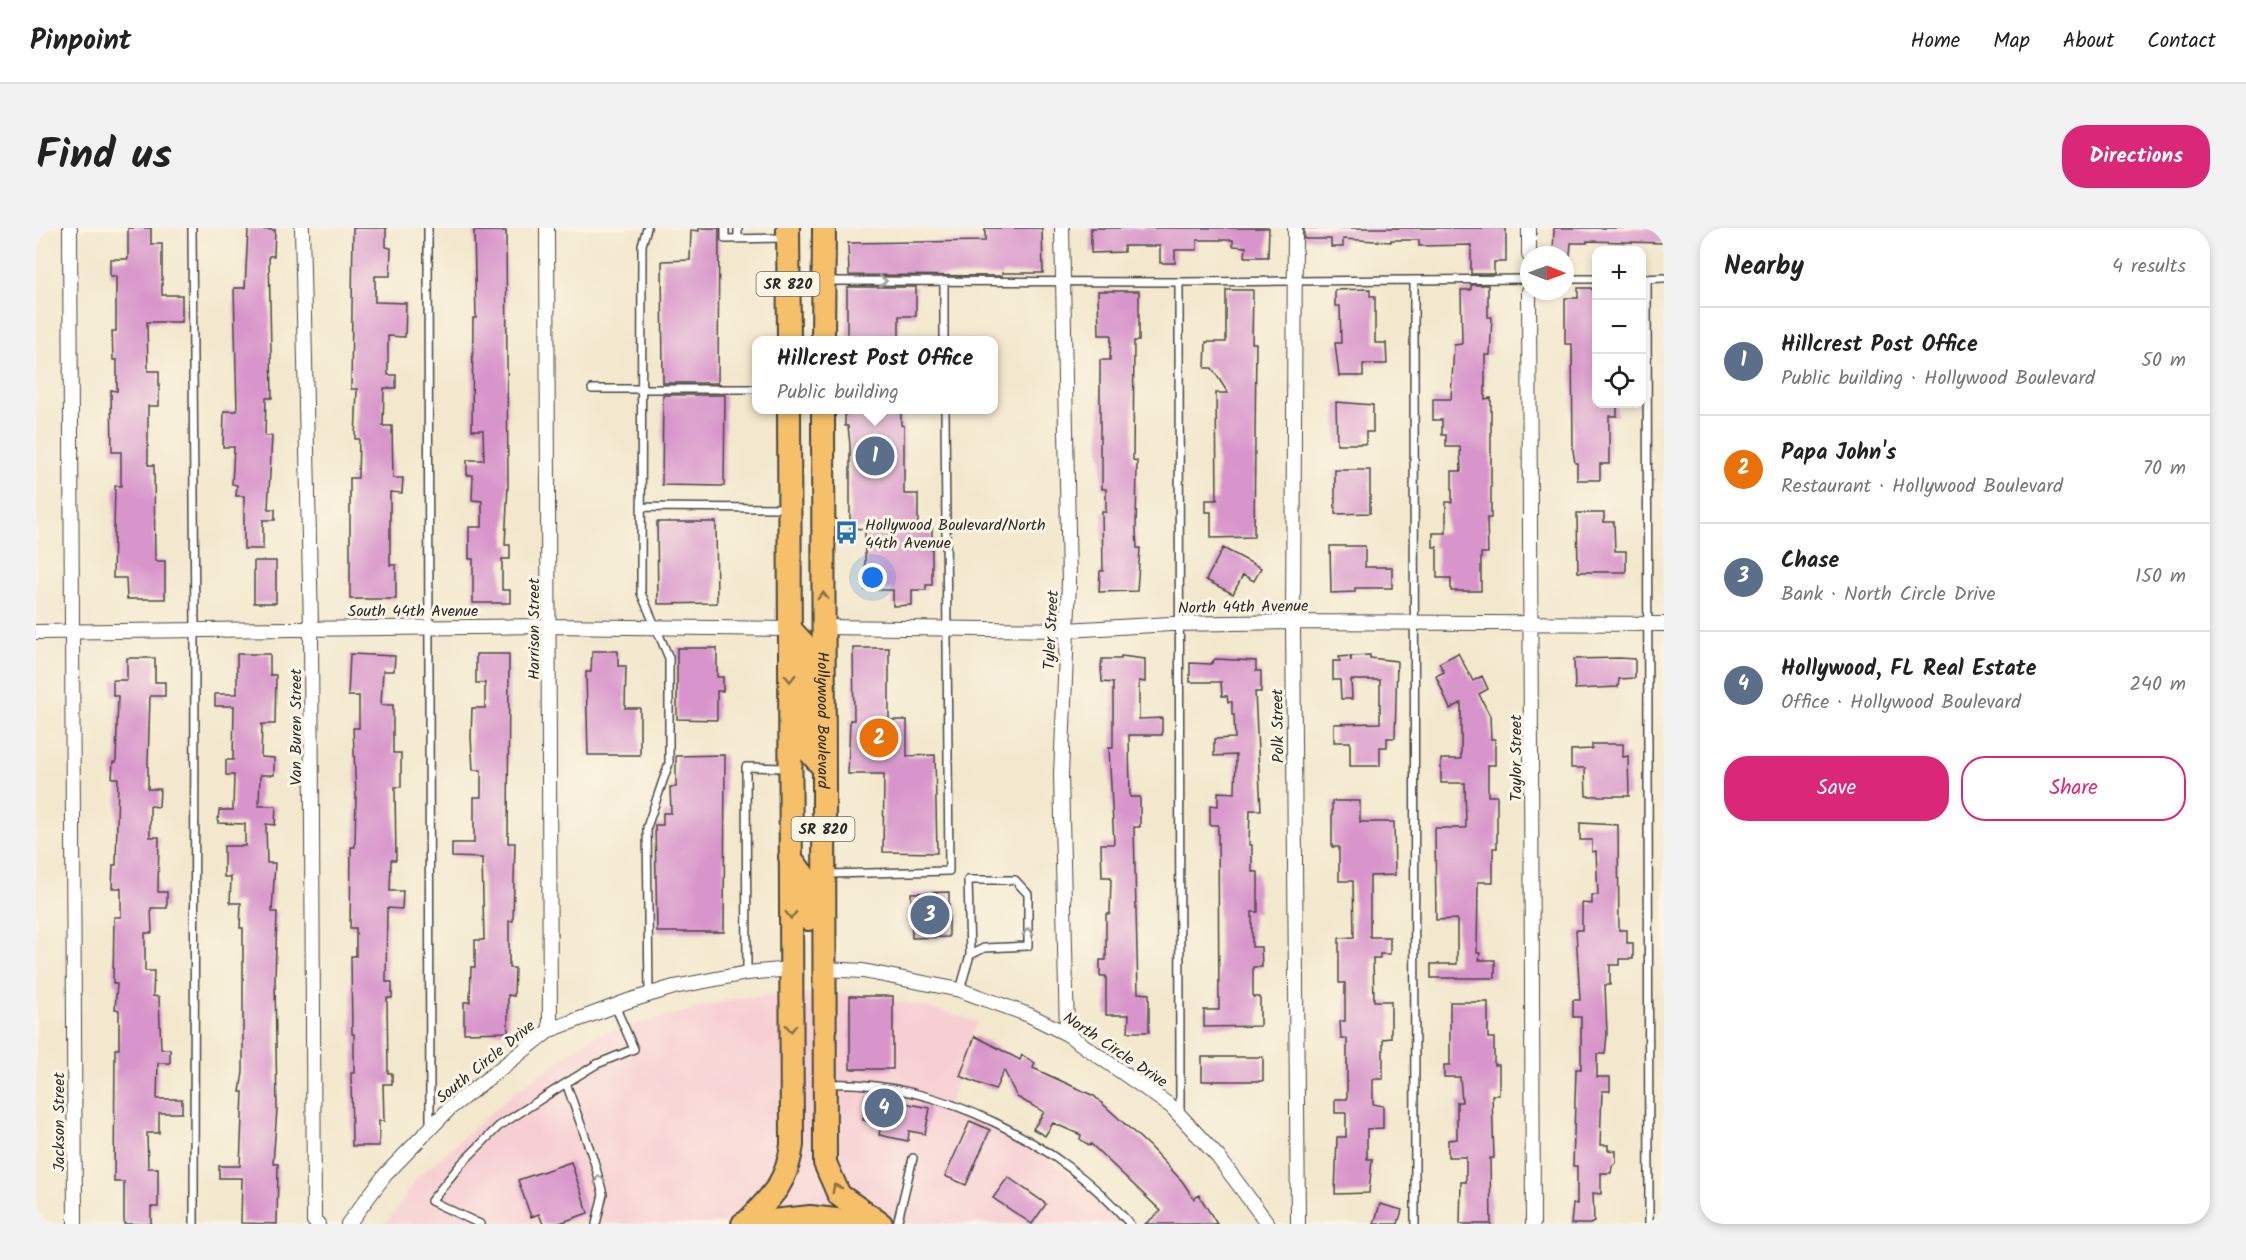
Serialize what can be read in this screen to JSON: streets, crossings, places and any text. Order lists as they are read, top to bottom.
{
  "streets": {
    "highway": ["SR 820", "Hollywood Boulevard"],
    "street": [
      "North 44th Avenue",
      "South 44th Avenue",
      "Harrison Street",
      "Tyler Street",
      "Polk Street",
      "Van Buren Street",
      "Taylor Street",
      "North Circle Drive",
      "South Circle Drive",
      "Jackson Street"
    ]
  },
  "crossings": [
    ["North 44th Avenue", "Tyler Street"],
    ["North 44th Avenue", "Hollywood Boulevard"],
    ["North 44th Avenue", "Polk Street"],
    ["North 44th Avenue", "Taylor Street"],
    ["South 44th Avenue", "Harrison Street"],
    ["South 44th Avenue", "Hollywood Boulevard"],
    ["South 44th Avenue", "Van Buren Street"],
    ["South 44th Avenue", "Jackson Street"],
    ["Harrison Street", "South Circle Drive"],
    ["Tyler Street", "North Circle Drive"],
    ["Hollywood Boulevard", "North Circle Drive"],
    ["Hollywood Boulevard", "South Circle Drive"]
  ],
  "places": {
    "bus stop": ["Hollywood Boulevard/North 44th Avenue"]
  },
  "north": "right",
  "page": {
    "header": "Pinpoint",
    "nav": [
      "Home",
      "Map",
      "About",
      "Contact"
    ],
    "title": "Find us",
    "buttons": [
      "Directions",
      ["Save", "Share"]
    ],
    "heading": ["Nearby", "4 results"],
    "map_buttons": ["+", "−"],
    "list": [
      {
        "mark": "1",
        "name": "Hillcrest Post Office",
        "note": "Public building · Hollywood Boulevard",
        "value": "50 m"
      },
      {
        "mark": "2",
        "name": "Papa John's",
        "note": "Restaurant · Hollywood Boulevard",
        "value": "70 m"
      },
      {
        "mark": "3",
        "name": "Chase",
        "note": "Bank · North Circle Drive",
        "value": "150 m"
      },
      {
        "mark": "4",
        "name": "Hollywood, FL Real Estate",
        "note": "Office · Hollywood Boulevard",
        "value": "240 m"
      }
    ],
    "popup": ["Hillcrest Post Office", "Public building"],
    "pins": [
      "1",
      "2",
      "3",
      "4"
    ]
  }
}
